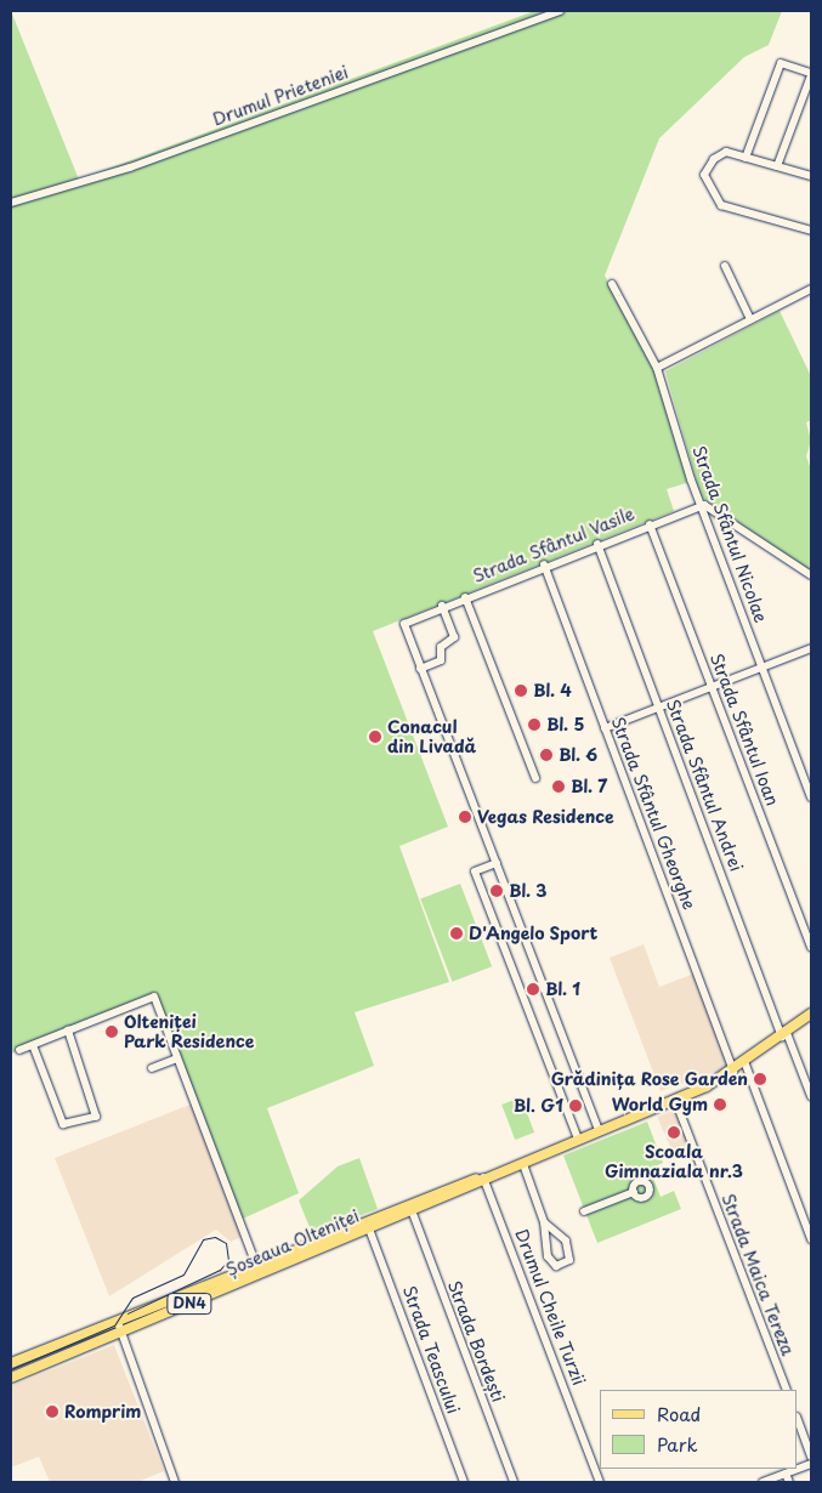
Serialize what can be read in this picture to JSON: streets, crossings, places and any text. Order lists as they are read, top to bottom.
{
  "streets": {
    "main road": ["Șoseaua Olteniței", "DN4"],
    "street": [
      "Drumul Prieteniei",
      "Strada Sfântul Nicolae",
      "Strada Sfântul Vasile",
      "Strada Sfântul Ioan",
      "Strada Sfântul Andrei",
      "Strada Sfântul Gheorghe",
      "Strada Maica Tereza",
      "Drumul Cheile Turzii",
      "Strada Bordești",
      "Strada Teascului"
    ]
  },
  "crossings": [
    ["Strada Sfântul Nicolae", "Strada Sfântul Vasile"],
    ["Strada Sfântul Vasile", "Strada Sfântul Ioan"],
    ["Strada Sfântul Vasile", "Strada Sfântul Andrei"],
    ["Strada Sfântul Vasile", "Strada Sfântul Gheorghe"],
    ["Strada Sfântul Andrei", "Șoseaua Olteniței"],
    ["Strada Sfântul Gheorghe", "Șoseaua Olteniței"],
    ["Șoseaua Olteniței", "Strada Maica Tereza"],
    ["Șoseaua Olteniței", "Drumul Cheile Turzii"],
    ["Șoseaua Olteniței", "Strada Bordești"],
    ["Șoseaua Olteniței", "Strada Teascului"]
  ],
  "places": [
    "Bl. 4",
    "Bl. 5",
    "Conacul din Livadă",
    "Bl. 6",
    "Bl. 7",
    "Vegas Residence",
    "Bl. 3",
    "D'Angelo Sport",
    "Bl. 1",
    "Olteniței Park Residence",
    "Grădinița Rose Garden",
    "World Gym",
    "Bl. G1",
    "Scoala Gimnaziala nr.3",
    "Romprim"
  ],
  "legend": ["Road", "Park"]
}
